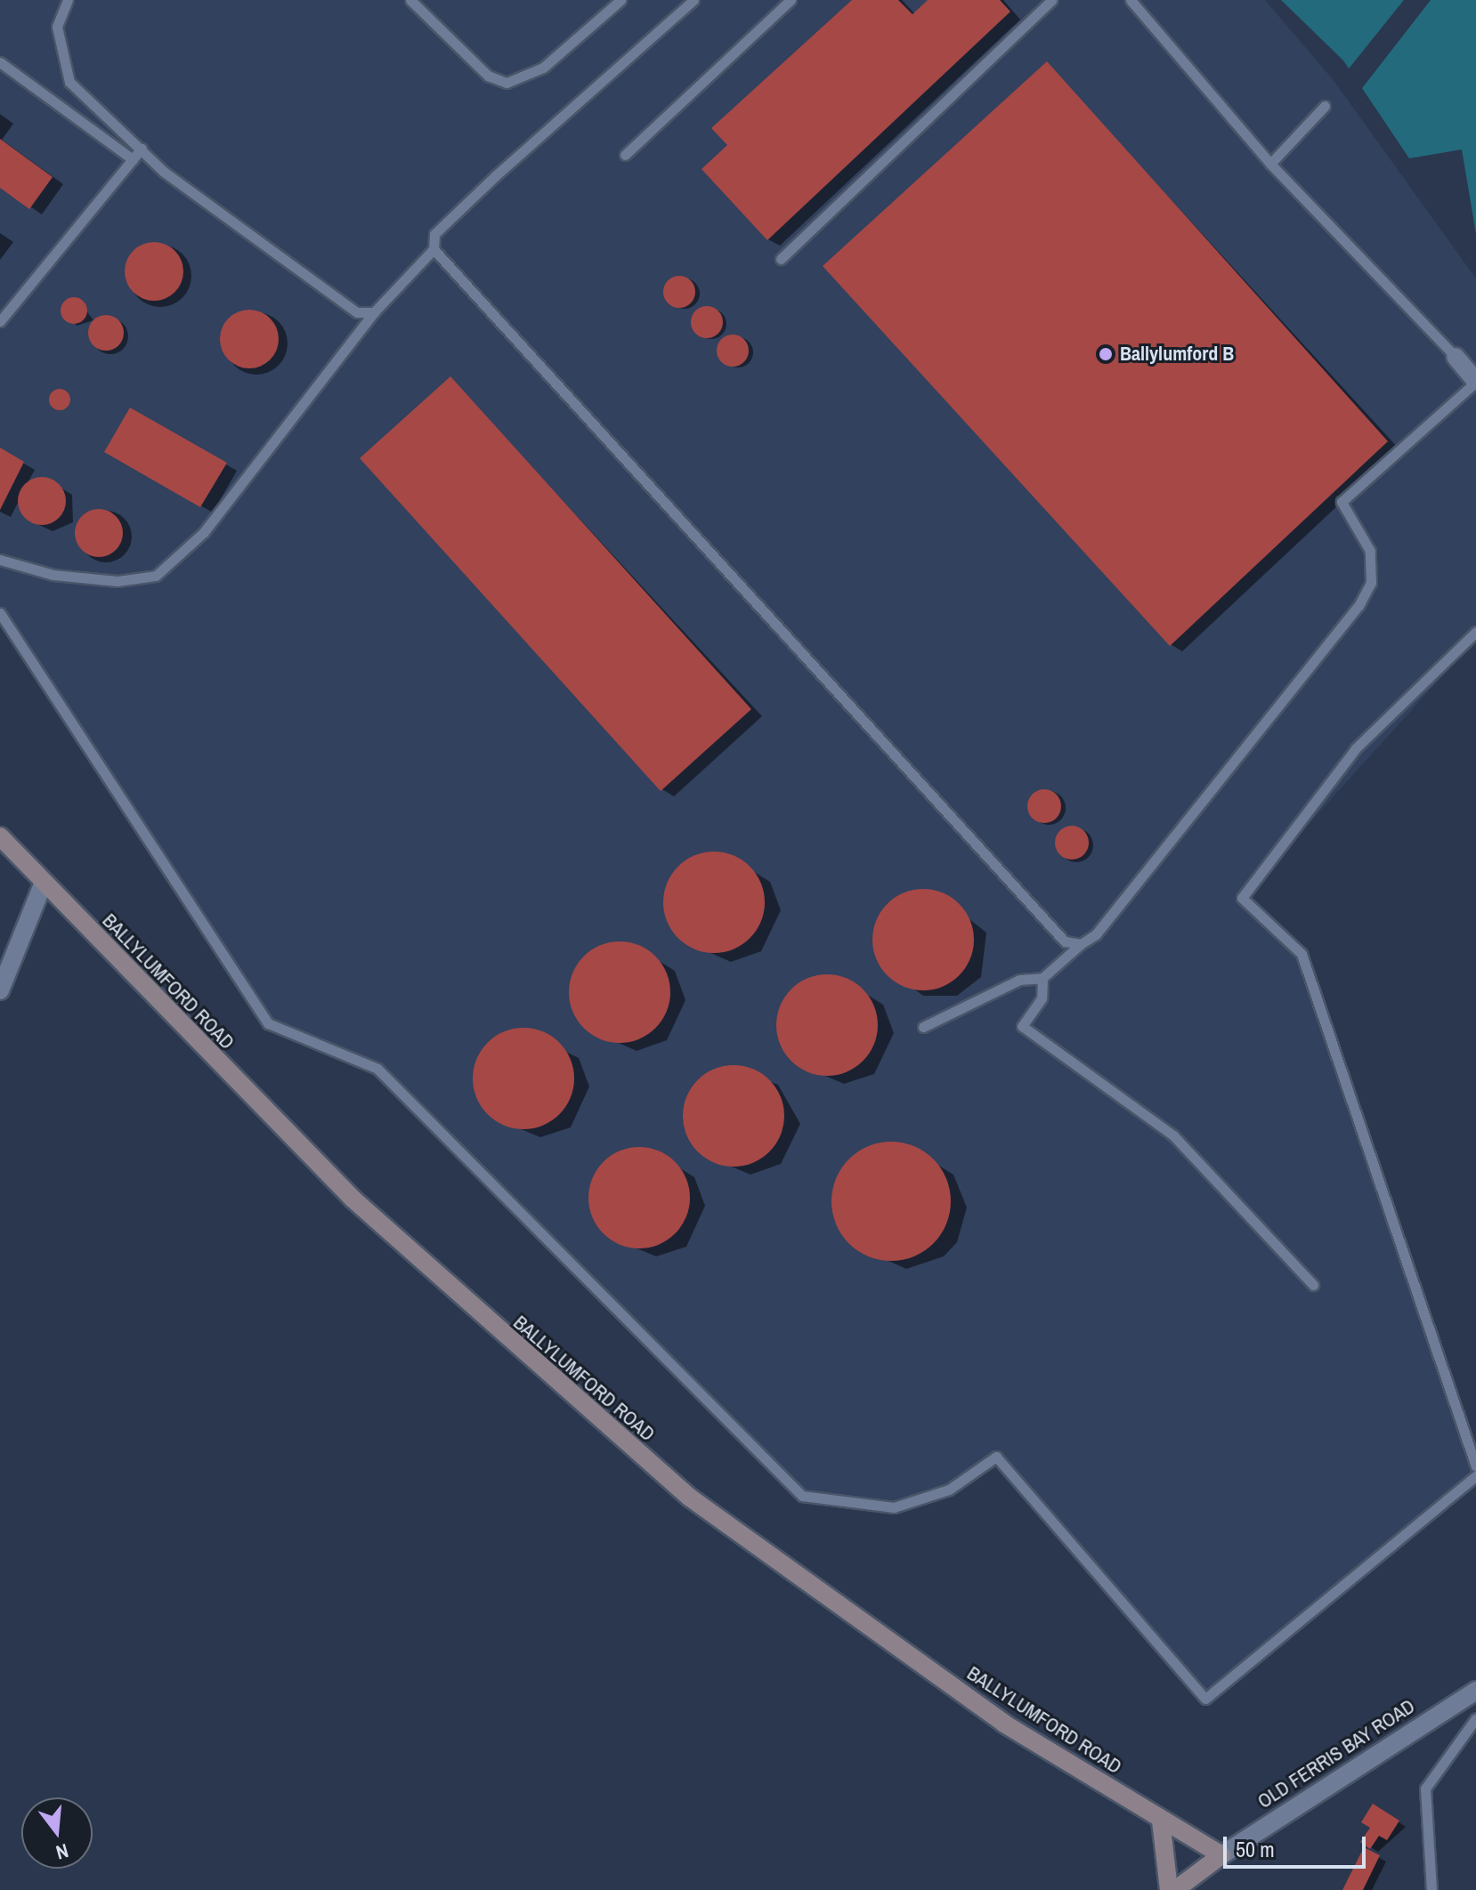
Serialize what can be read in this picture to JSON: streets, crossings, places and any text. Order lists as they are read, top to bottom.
{
  "streets": {
    "main road": ["BALLYLUMFORD ROAD"],
    "street": ["OLD FERRIS BAY ROAD"]
  },
  "crossings": [
    ["BALLYLUMFORD ROAD", "OLD FERRIS BAY ROAD"]
  ],
  "places": ["Ballylumford B"],
  "scale_bar": "50 m",
  "north": "bottom"
}
